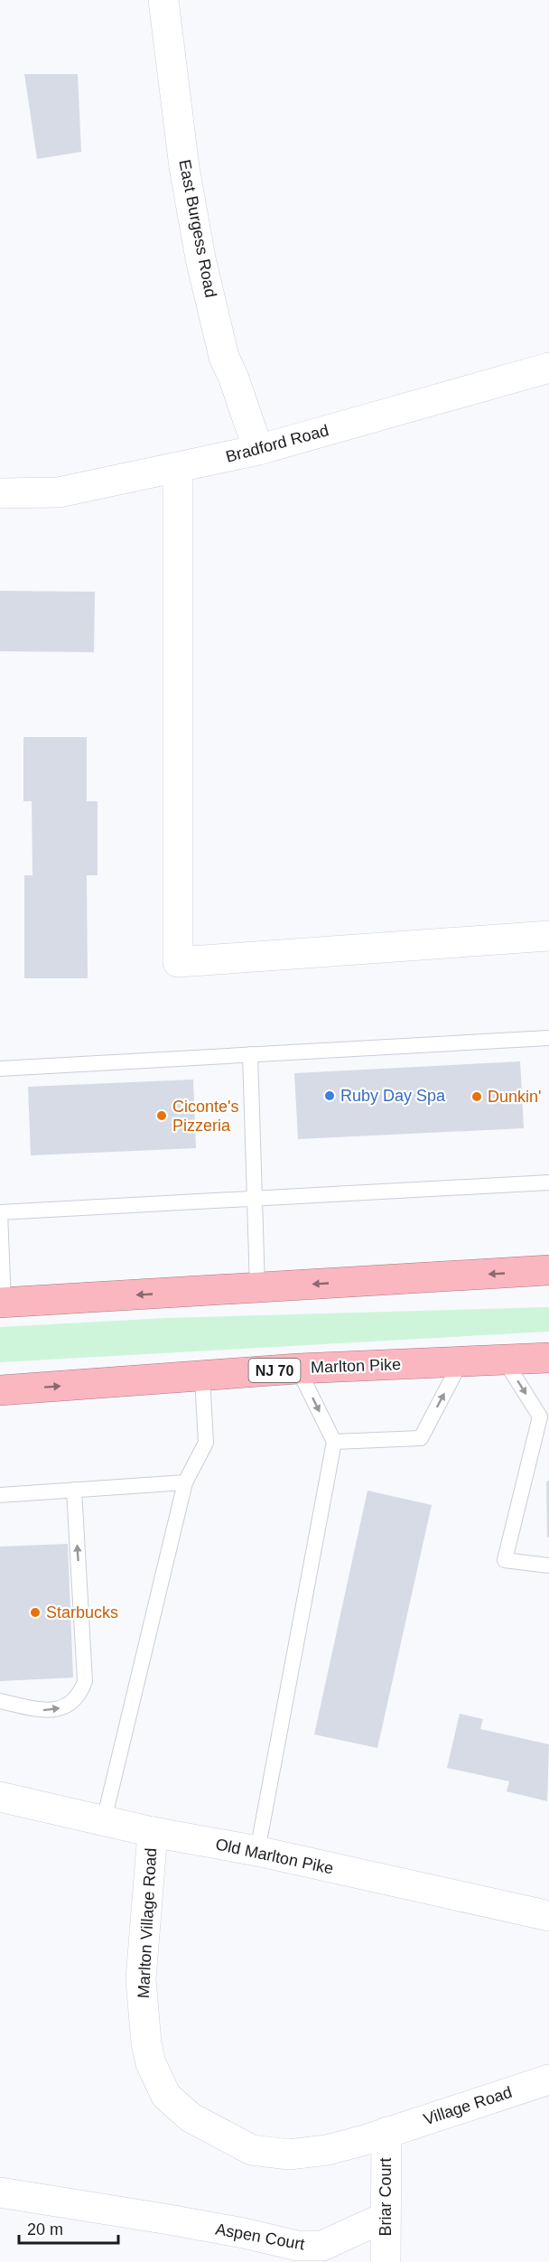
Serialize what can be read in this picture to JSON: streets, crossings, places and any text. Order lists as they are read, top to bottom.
{
  "streets": {
    "highway": ["Marlton Pike", "NJ 70"],
    "street": [
      "East Burgess Road",
      "Bradford Road",
      "Old Marlton Pike",
      "Marlton Village Road",
      "Village Road",
      "Briar Court",
      "Aspen Court"
    ]
  },
  "crossings": [
    ["East Burgess Road", "Bradford Road"],
    ["Old Marlton Pike", "Marlton Village Road"],
    ["Marlton Village Road", "Village Road"],
    ["Marlton Village Road", "Briar Court"],
    ["Village Road", "Briar Court"],
    ["Briar Court", "Aspen Court"]
  ],
  "places": [
    "Ruby Day Spa",
    "Dunkin'",
    "Ciconte's Pizzeria",
    "Starbucks"
  ],
  "scale_bar": "20 m"
}
